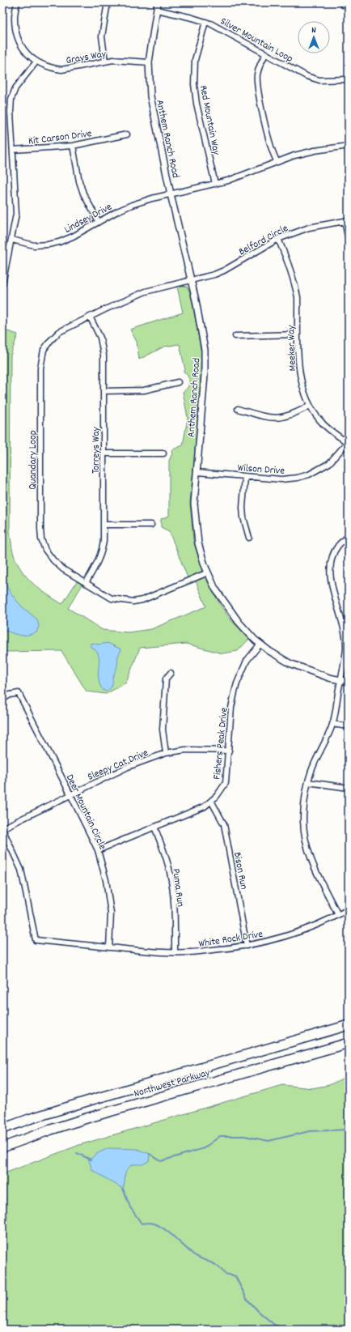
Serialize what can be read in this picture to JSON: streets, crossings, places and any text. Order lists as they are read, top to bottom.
{
  "streets": {
    "highway": ["Northwest Parkway"],
    "street": [
      "Silver Mountain Loop",
      "Grays Way",
      "Red Mountain Way",
      "Kit Carson Drive",
      "Anthem Ranch Road",
      "Lindsey Drive",
      "Belford Circle",
      "Meeker Way",
      "Torreys Way",
      "Quandary Loop",
      "Wilson Drive",
      "Fishers Peak Drive",
      "Sleepy Cat Drive",
      "Deer Mountain Circle",
      "Bison Run",
      "Puma Run",
      "White Rock Drive"
    ]
  },
  "crossings": [
    ["Silver Mountain Loop", "Red Mountain Way"],
    ["Silver Mountain Loop", "Anthem Ranch Road"],
    ["Grays Way", "Anthem Ranch Road"],
    ["Anthem Ranch Road", "Lindsey Drive"],
    ["Anthem Ranch Road", "Belford Circle"],
    ["Anthem Ranch Road", "Quandary Loop"],
    ["Anthem Ranch Road", "Wilson Drive"],
    ["Anthem Ranch Road", "Fishers Peak Drive"],
    ["Belford Circle", "Meeker Way"],
    ["Belford Circle", "Quandary Loop"],
    ["Meeker Way", "Wilson Drive"],
    ["Torreys Way", "Quandary Loop"],
    ["Fishers Peak Drive", "Sleepy Cat Drive"],
    ["Fishers Peak Drive", "Deer Mountain Circle"],
    ["Fishers Peak Drive", "Bison Run"],
    ["Fishers Peak Drive", "Puma Run"],
    ["Sleepy Cat Drive", "Deer Mountain Circle"],
    ["Deer Mountain Circle", "White Rock Drive"],
    ["Bison Run", "White Rock Drive"],
    ["Puma Run", "White Rock Drive"]
  ],
  "north": "top"
}
